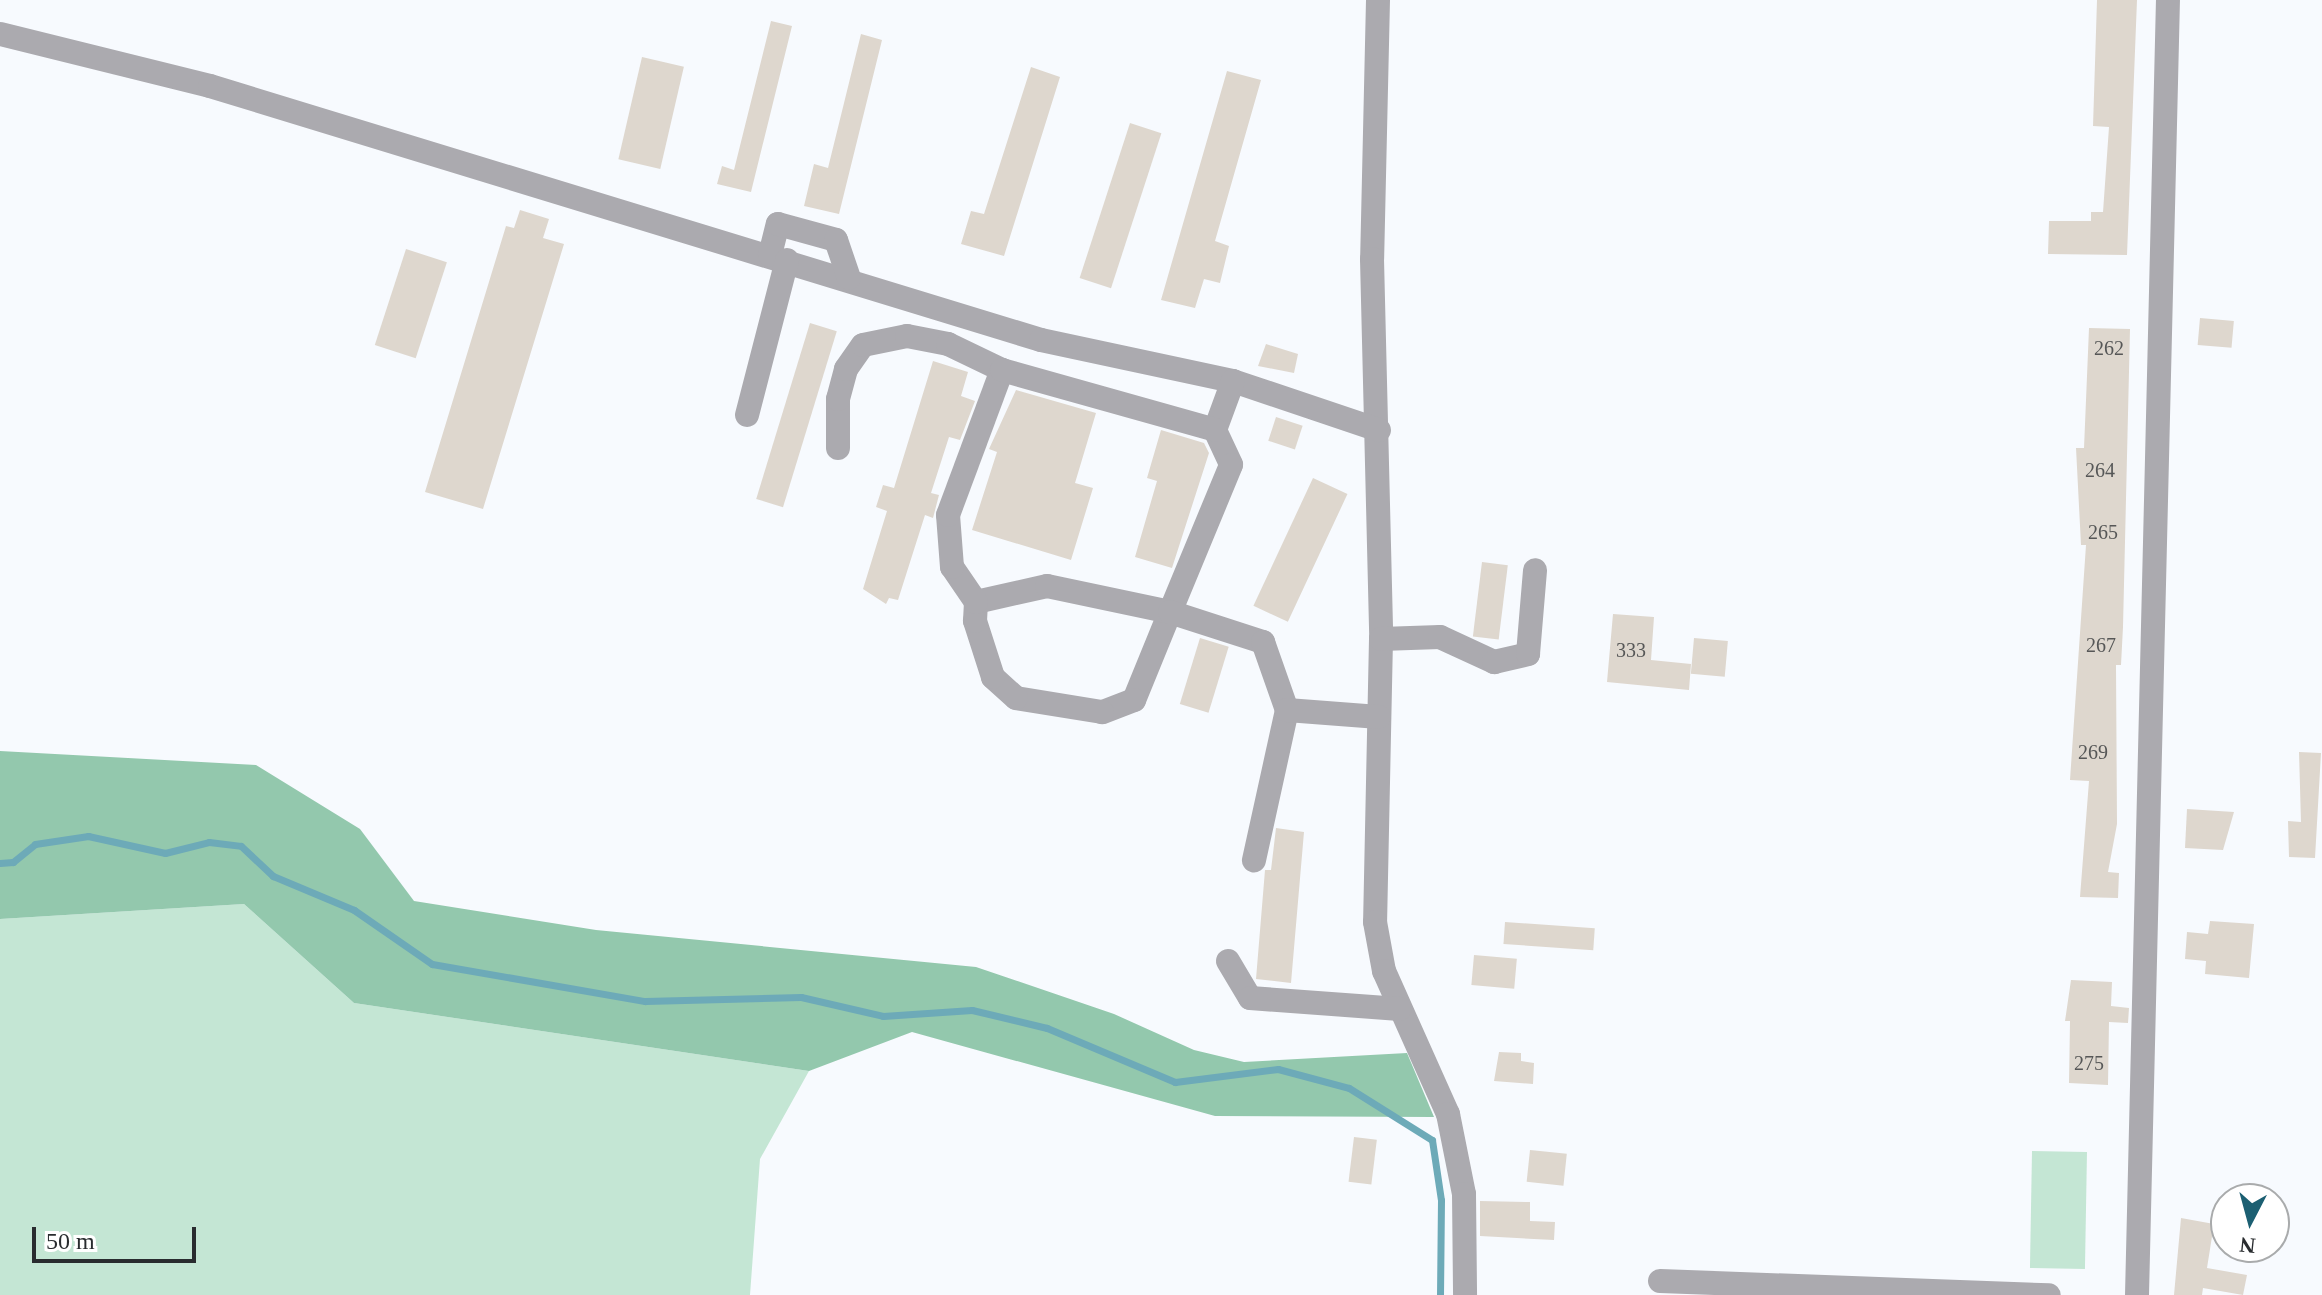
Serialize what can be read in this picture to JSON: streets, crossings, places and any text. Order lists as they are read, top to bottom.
{
  "house_numbers": [
    "262",
    "264",
    "265",
    "267",
    "333",
    "269",
    "275"
  ],
  "scale_bar": "50 m",
  "north": "bottom"
}
